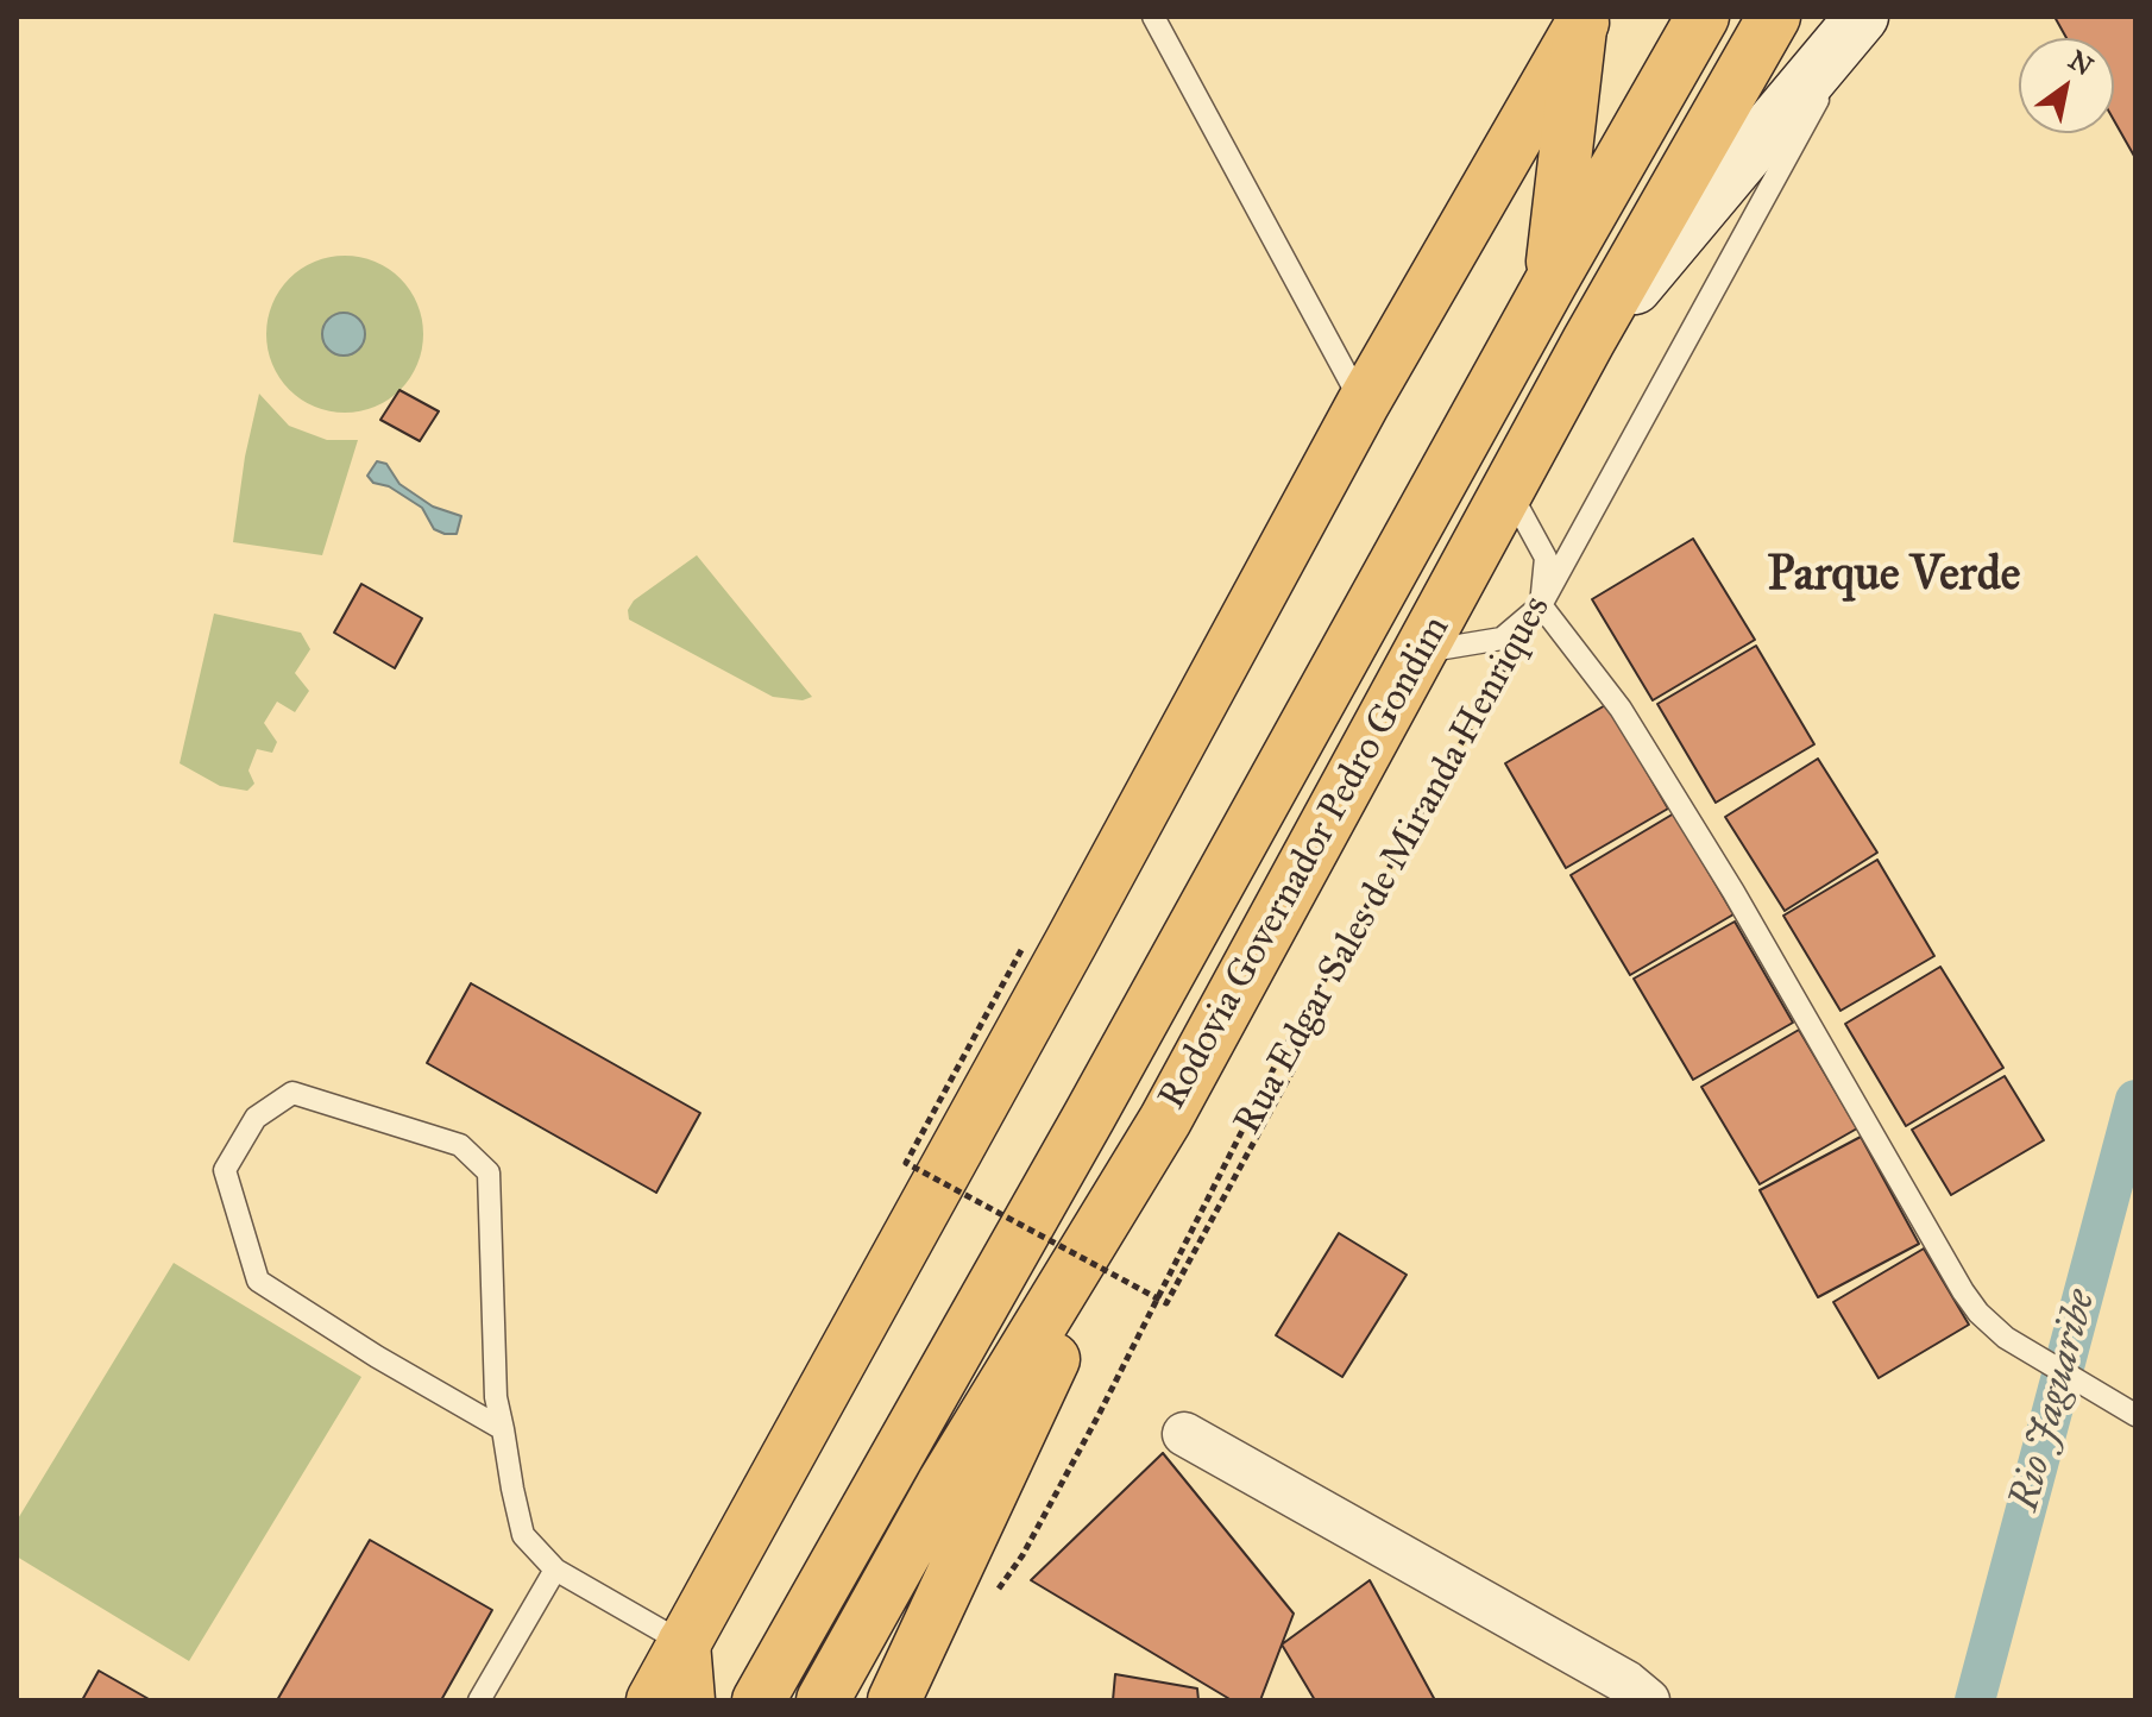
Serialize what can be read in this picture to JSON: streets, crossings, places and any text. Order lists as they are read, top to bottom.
{
  "streets": {
    "main road": ["Rodovia Governador Pedro Gondim"],
    "lane": ["Rua Edgar Sales de Miranda Henriques"]
  },
  "districts": ["Parque Verde"],
  "water": ["Rio Jaguaribe"],
  "north": "top right"
}
